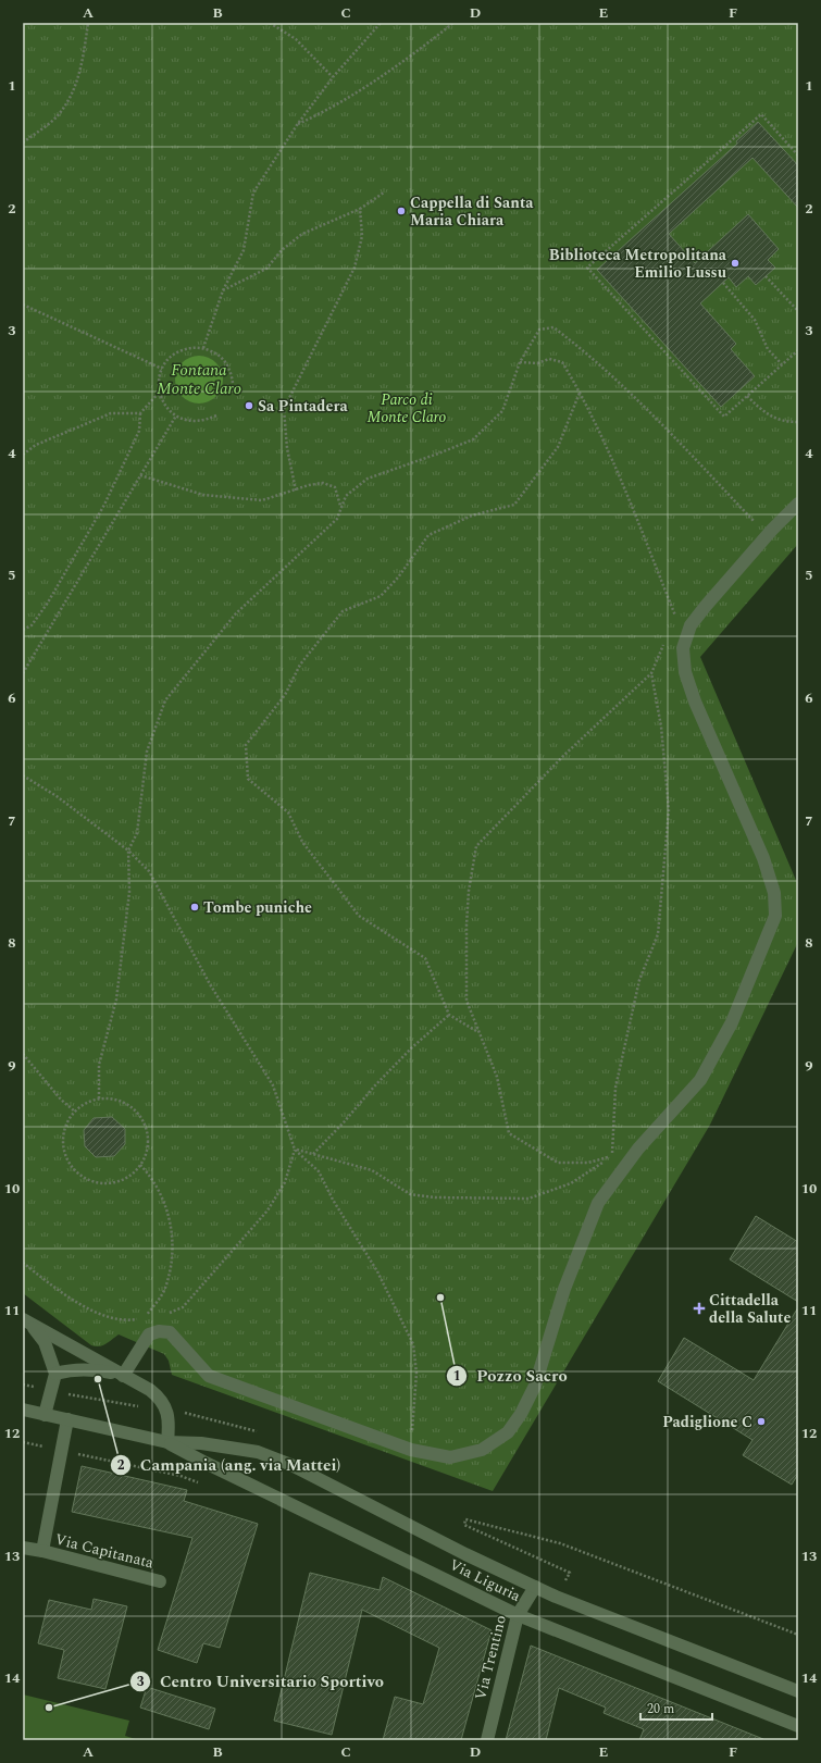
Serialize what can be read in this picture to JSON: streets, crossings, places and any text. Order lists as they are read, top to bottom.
{
  "streets": {
    "street": ["Via Capitanata", "Via Liguria", "Via Trentino"]
  },
  "crossings": [
    ["Via Capitanata", "Via Liguria"],
    ["Via Liguria", "Via Trentino"]
  ],
  "water": ["Fontana Monte Claro"],
  "parks": ["Parco di Monte Claro"],
  "places": {
    "other": [
      "Cappella di Santa Maria Chiara",
      "Biblioteca Metropolitana Emilio Lussu",
      "Sa Pintadera",
      "Tombe puniche",
      "Pozzo Sacro",
      "Campania (ang. via Mattei)",
      "Padiglione C",
      "Centro Universitario Sportivo"
    ],
    "health": ["Cittadella della Salute"]
  },
  "scale_bar": "20 m",
  "grid": {
    "columns": [
      "A",
      "B",
      "C",
      "D",
      "E",
      "F"
    ],
    "rows": [
      "1",
      "2",
      "3",
      "4",
      "5",
      "6",
      "7",
      "8",
      "9",
      "10",
      "11",
      "12",
      "13",
      "14"
    ]
  }
}
